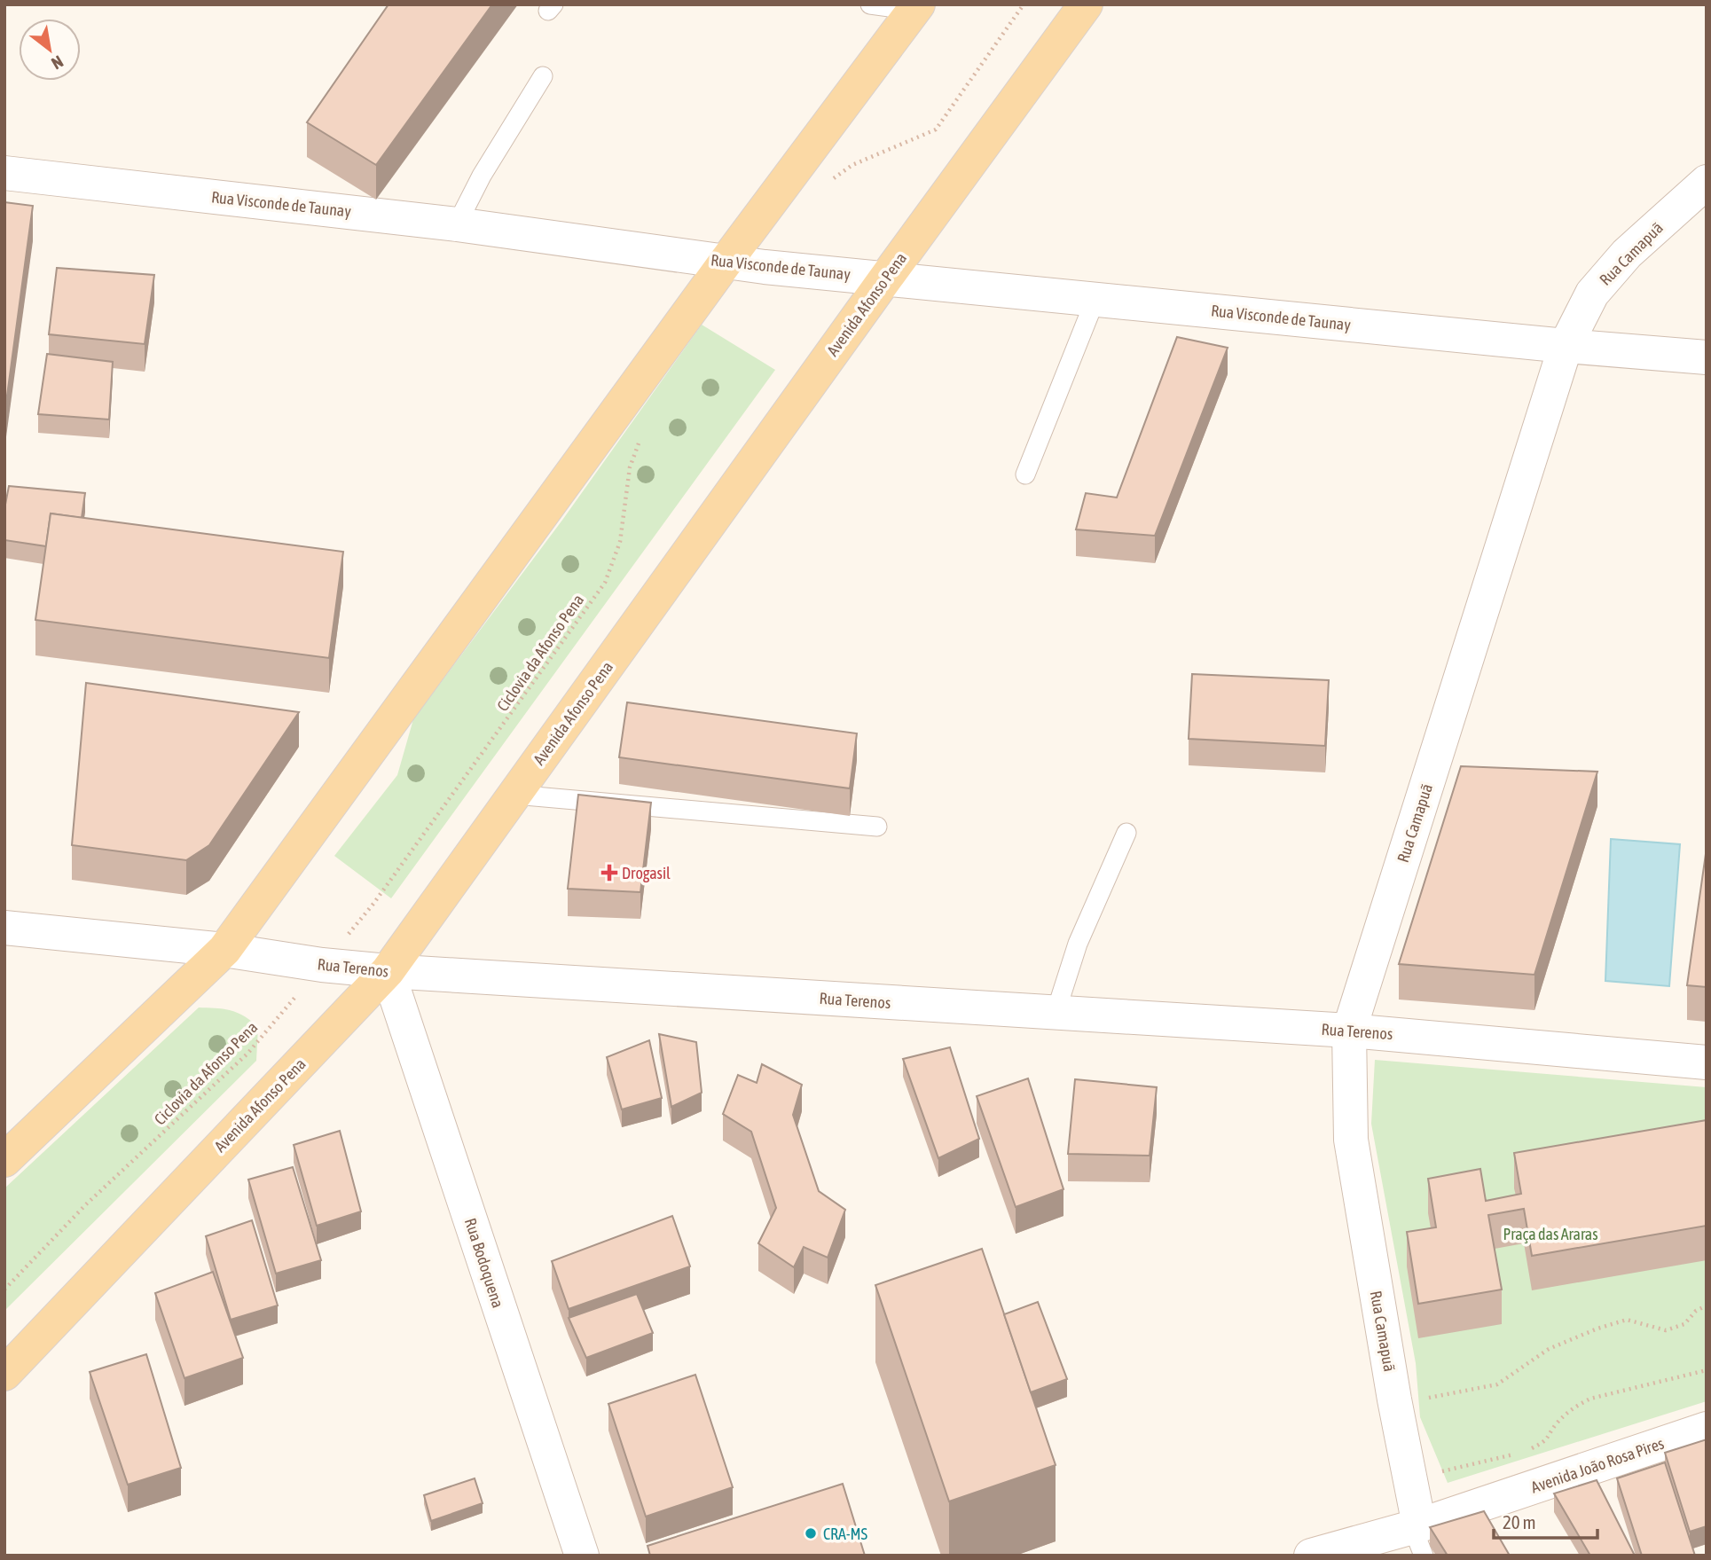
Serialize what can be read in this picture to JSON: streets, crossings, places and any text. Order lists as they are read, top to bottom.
{
  "streets": {
    "main road": ["Avenida Afonso Pena"],
    "street": [
      "Rua Visconde de Taunay",
      "Rua Camapuã",
      "Rua Terenos",
      "Rua Bodoquena",
      "Avenida João Rosa Pires"
    ],
    "path": ["Ciclovia da Afonso Pena"]
  },
  "crossings": [
    ["Rua Visconde de Taunay", "Rua Camapuã"],
    ["Rua Visconde de Taunay", "Avenida Afonso Pena"],
    ["Rua Camapuã", "Rua Terenos"],
    ["Rua Camapuã", "Avenida João Rosa Pires"],
    ["Avenida Afonso Pena", "Rua Terenos"],
    ["Avenida Afonso Pena", "Rua Bodoquena"],
    ["Ciclovia da Afonso Pena", "Rua Terenos"],
    ["Rua Terenos", "Rua Bodoquena"]
  ],
  "parks": ["Praça das Araras"],
  "places": {
    "health": ["Drogasil"],
    "other": ["CRA-MS"]
  },
  "scale_bar": "20 m",
  "north": "bottom right"
}
